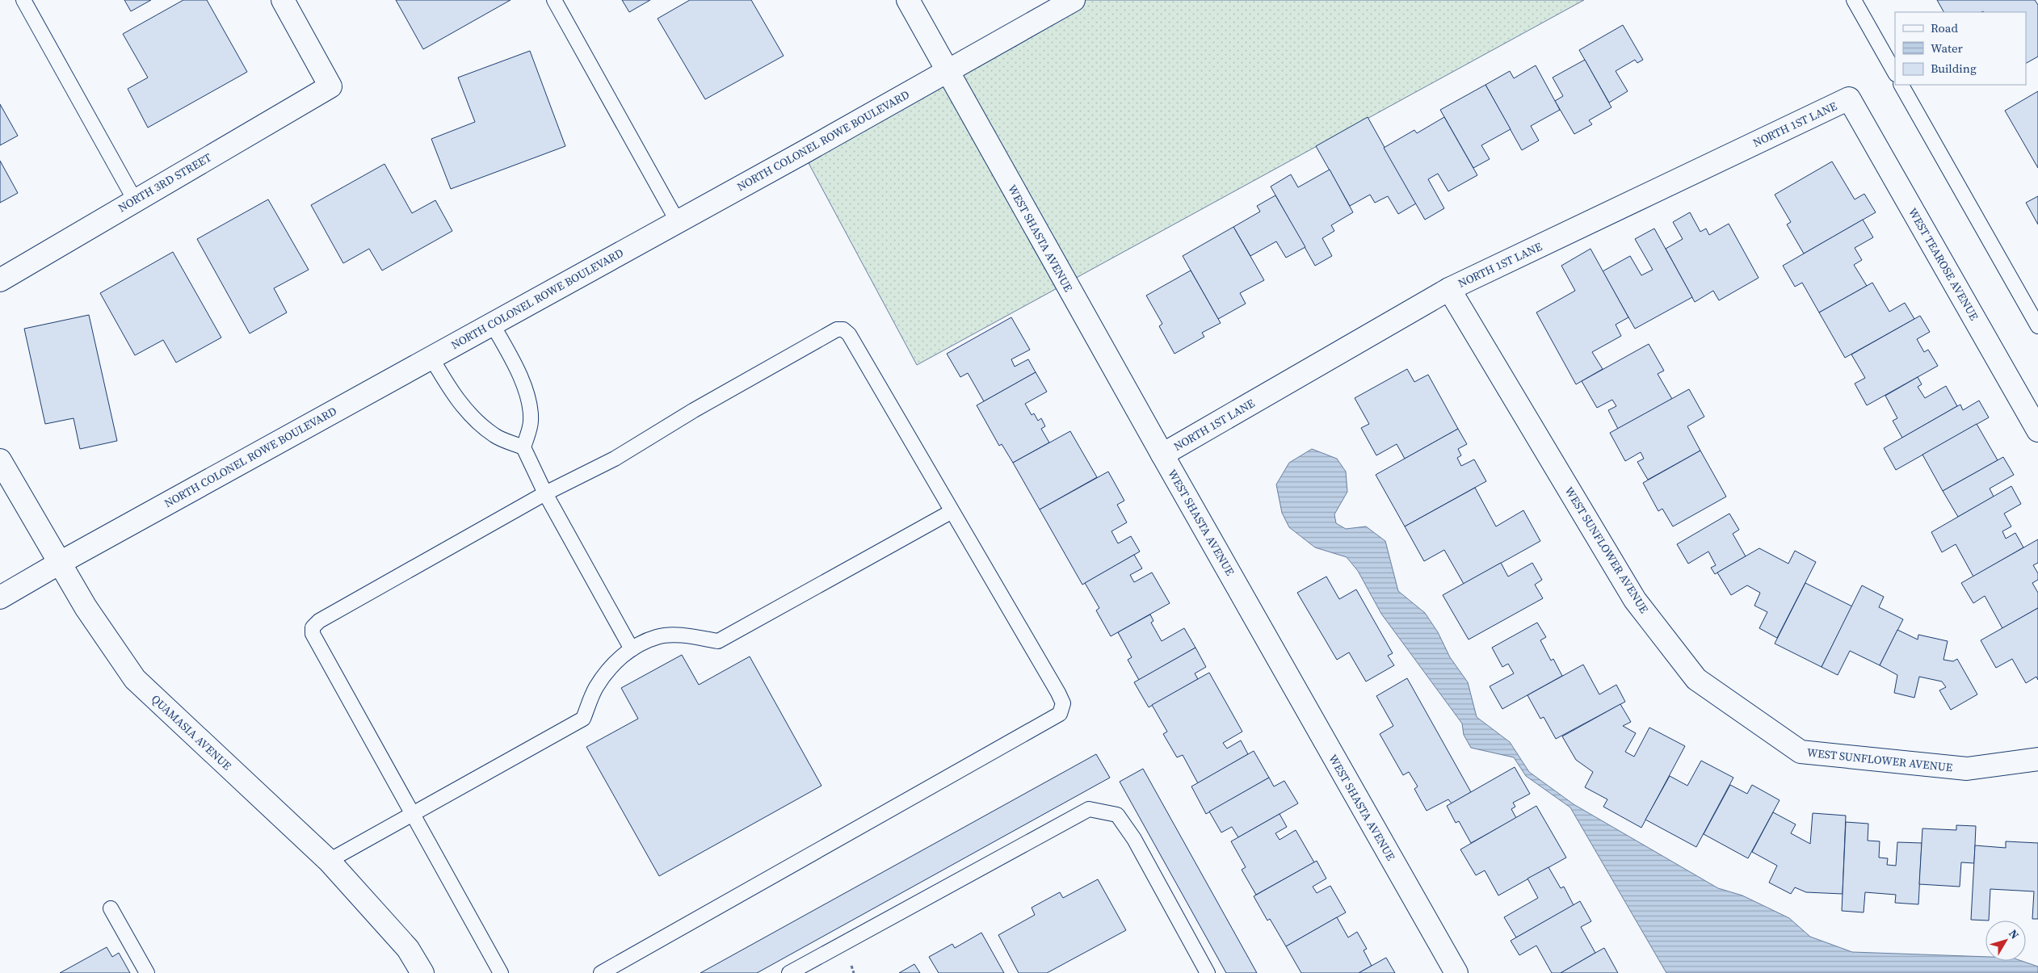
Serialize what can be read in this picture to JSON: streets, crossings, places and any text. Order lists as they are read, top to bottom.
{
  "streets": {
    "street": [
      "NORTH 1ST LANE",
      "NORTH COLONEL ROWE BOULEVARD",
      "NORTH 3RD STREET",
      "WEST SHASTA AVENUE",
      "WEST TEAROSE AVENUE",
      "WEST SUNFLOWER AVENUE",
      "QUAMASIA AVENUE"
    ]
  },
  "crossings": [
    ["NORTH 1ST LANE", "WEST SHASTA AVENUE"],
    ["NORTH 1ST LANE", "WEST TEAROSE AVENUE"],
    ["NORTH 1ST LANE", "WEST SUNFLOWER AVENUE"],
    ["NORTH COLONEL ROWE BOULEVARD", "WEST SHASTA AVENUE"],
    ["NORTH COLONEL ROWE BOULEVARD", "QUAMASIA AVENUE"]
  ],
  "legend": ["Road", "Water", "Building"],
  "north": "top right"
}
